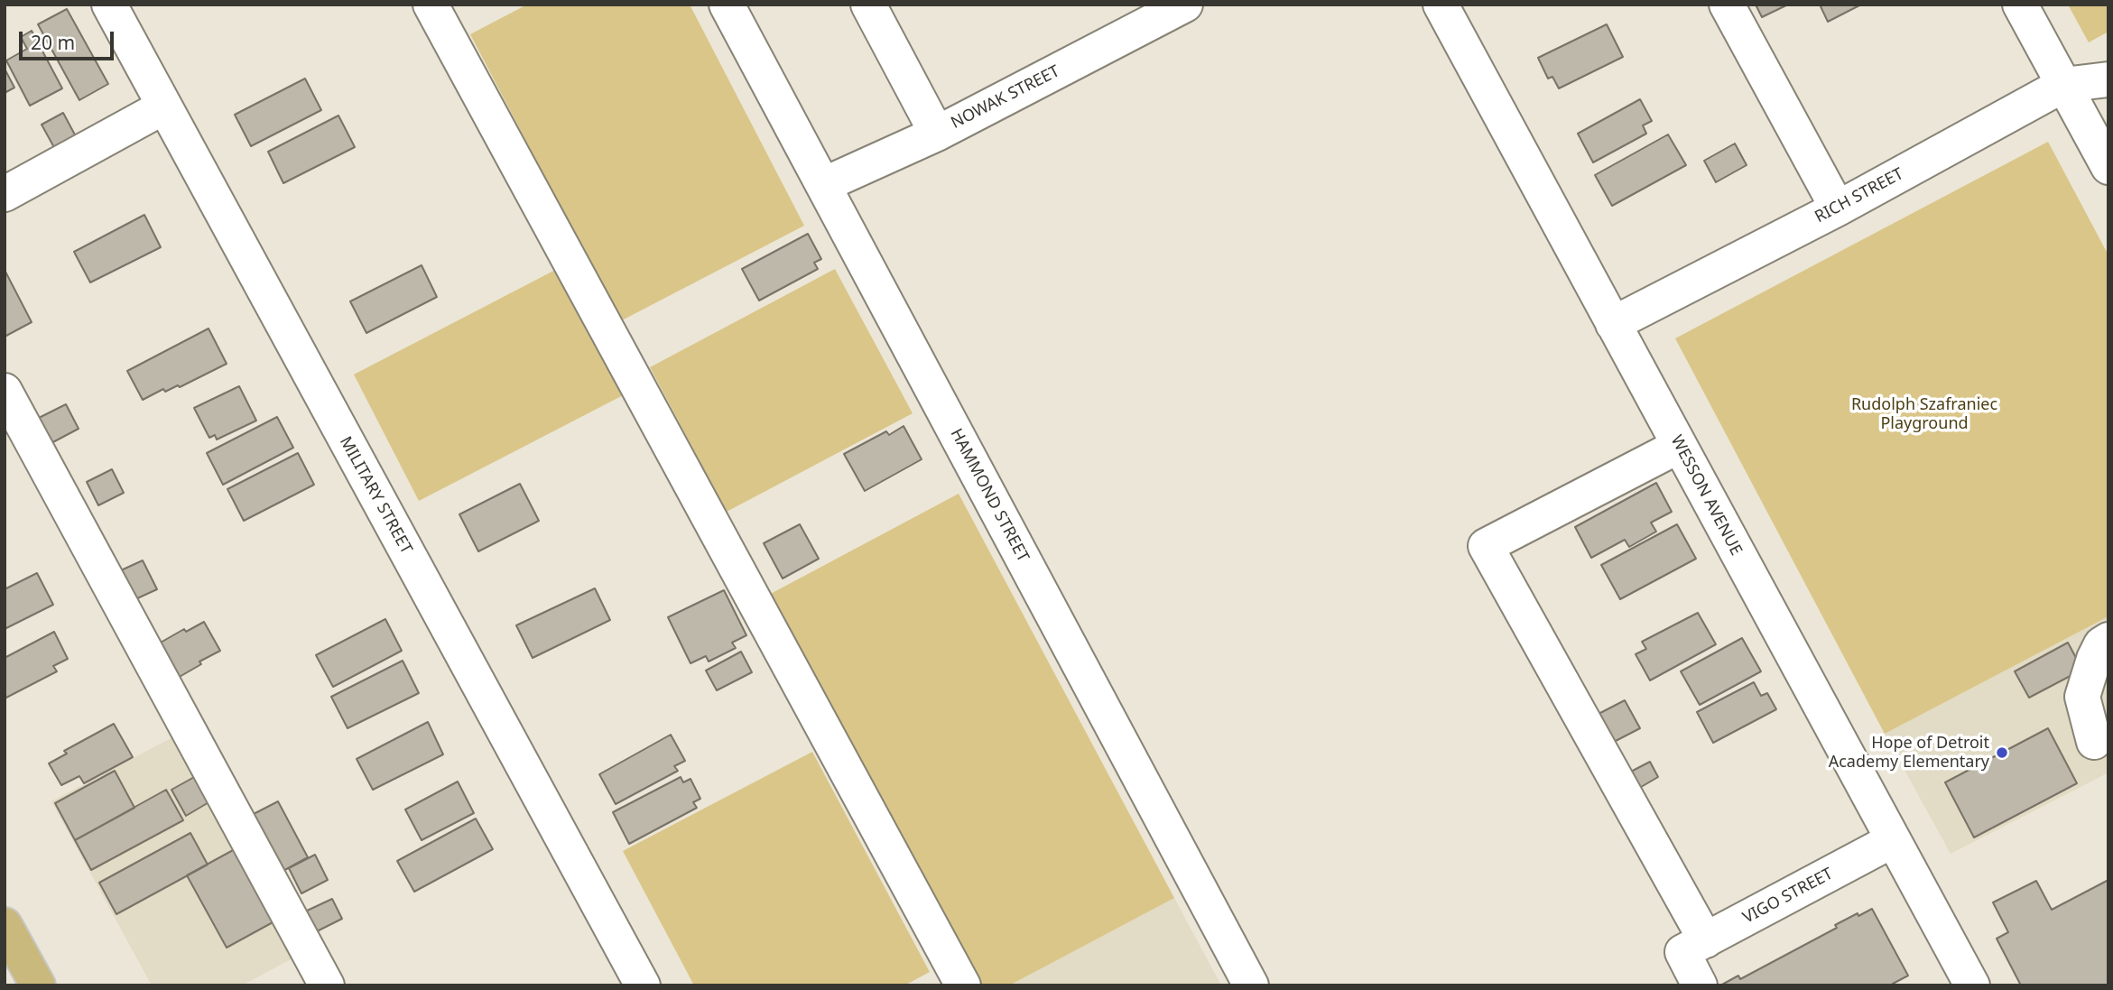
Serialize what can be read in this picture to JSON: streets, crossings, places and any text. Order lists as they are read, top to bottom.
{
  "streets": {
    "street": [
      "NOWAK STREET",
      "RICH STREET",
      "MILITARY STREET",
      "HAMMOND STREET",
      "WESSON AVENUE",
      "VIGO STREET"
    ]
  },
  "crossings": [
    ["NOWAK STREET", "HAMMOND STREET"],
    ["RICH STREET", "WESSON AVENUE"],
    ["WESSON AVENUE", "VIGO STREET"]
  ],
  "parks": ["Rudolph Szafraniec Playground"],
  "places": ["Hope of Detroit Academy Elementary"],
  "scale_bar": "20 m"
}
